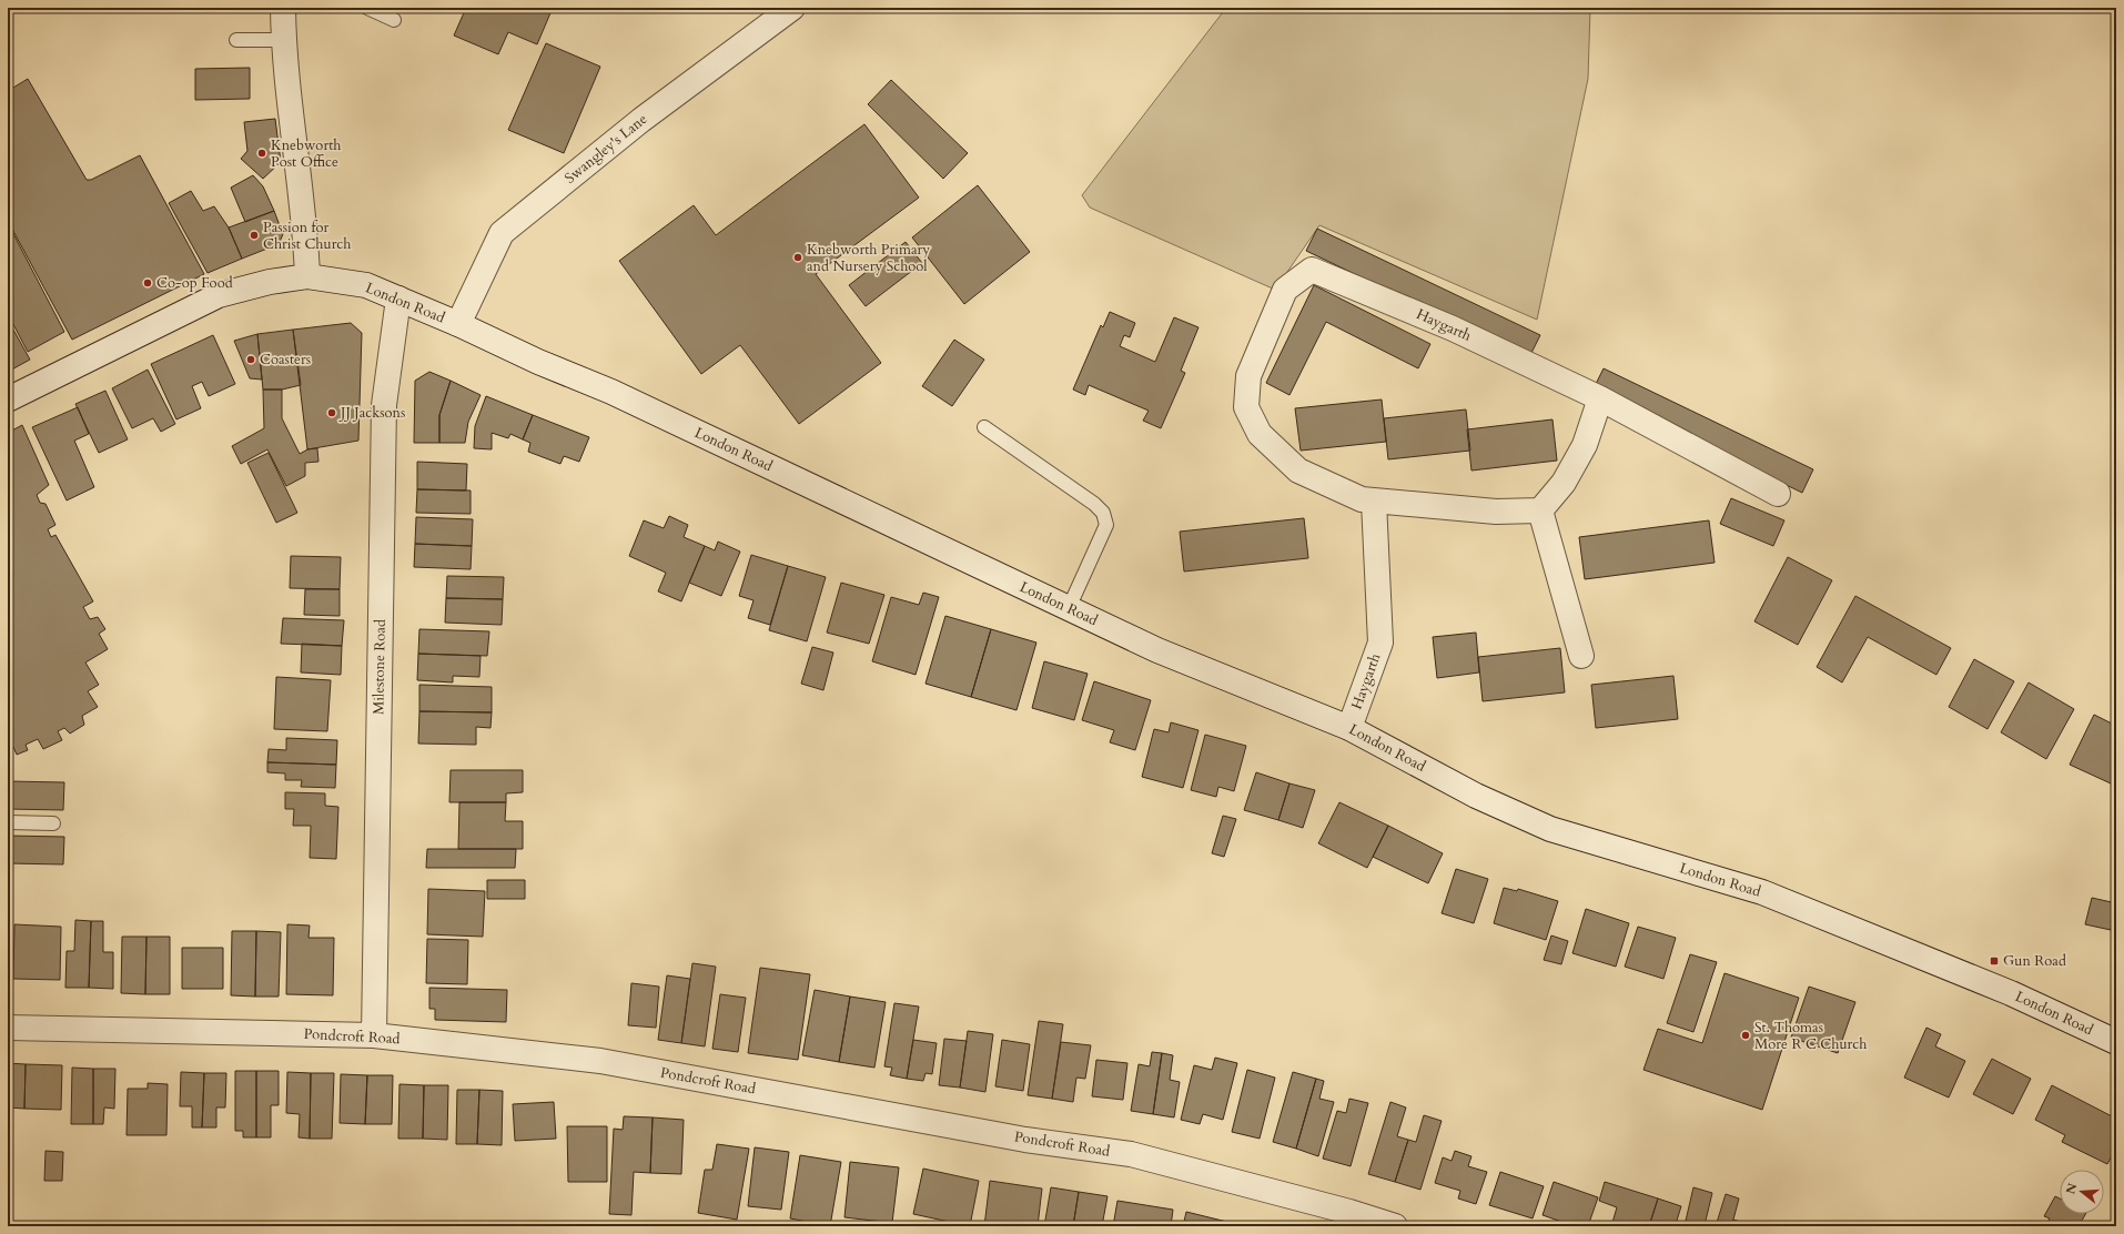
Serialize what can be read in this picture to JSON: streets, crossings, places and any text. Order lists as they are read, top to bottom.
{
  "streets": {
    "street": [
      "Swangley's Lane",
      "London Road",
      "Haygarth",
      "Milestone Road",
      "Pondcroft Road"
    ]
  },
  "crossings": [
    ["Swangley's Lane", "London Road"],
    ["London Road", "Haygarth"],
    ["London Road", "Milestone Road"],
    ["Milestone Road", "Pondcroft Road"]
  ],
  "places": {
    "other": [
      "Knebworth Post Office",
      "Passion for Christ Church",
      "Knebworth Primary and Nursery School",
      "Co-op Food",
      "Coasters",
      "JJ Jacksons",
      "St. Thomas More R C Church"
    ],
    "transit": ["Gun Road"]
  },
  "north": "left"
}
